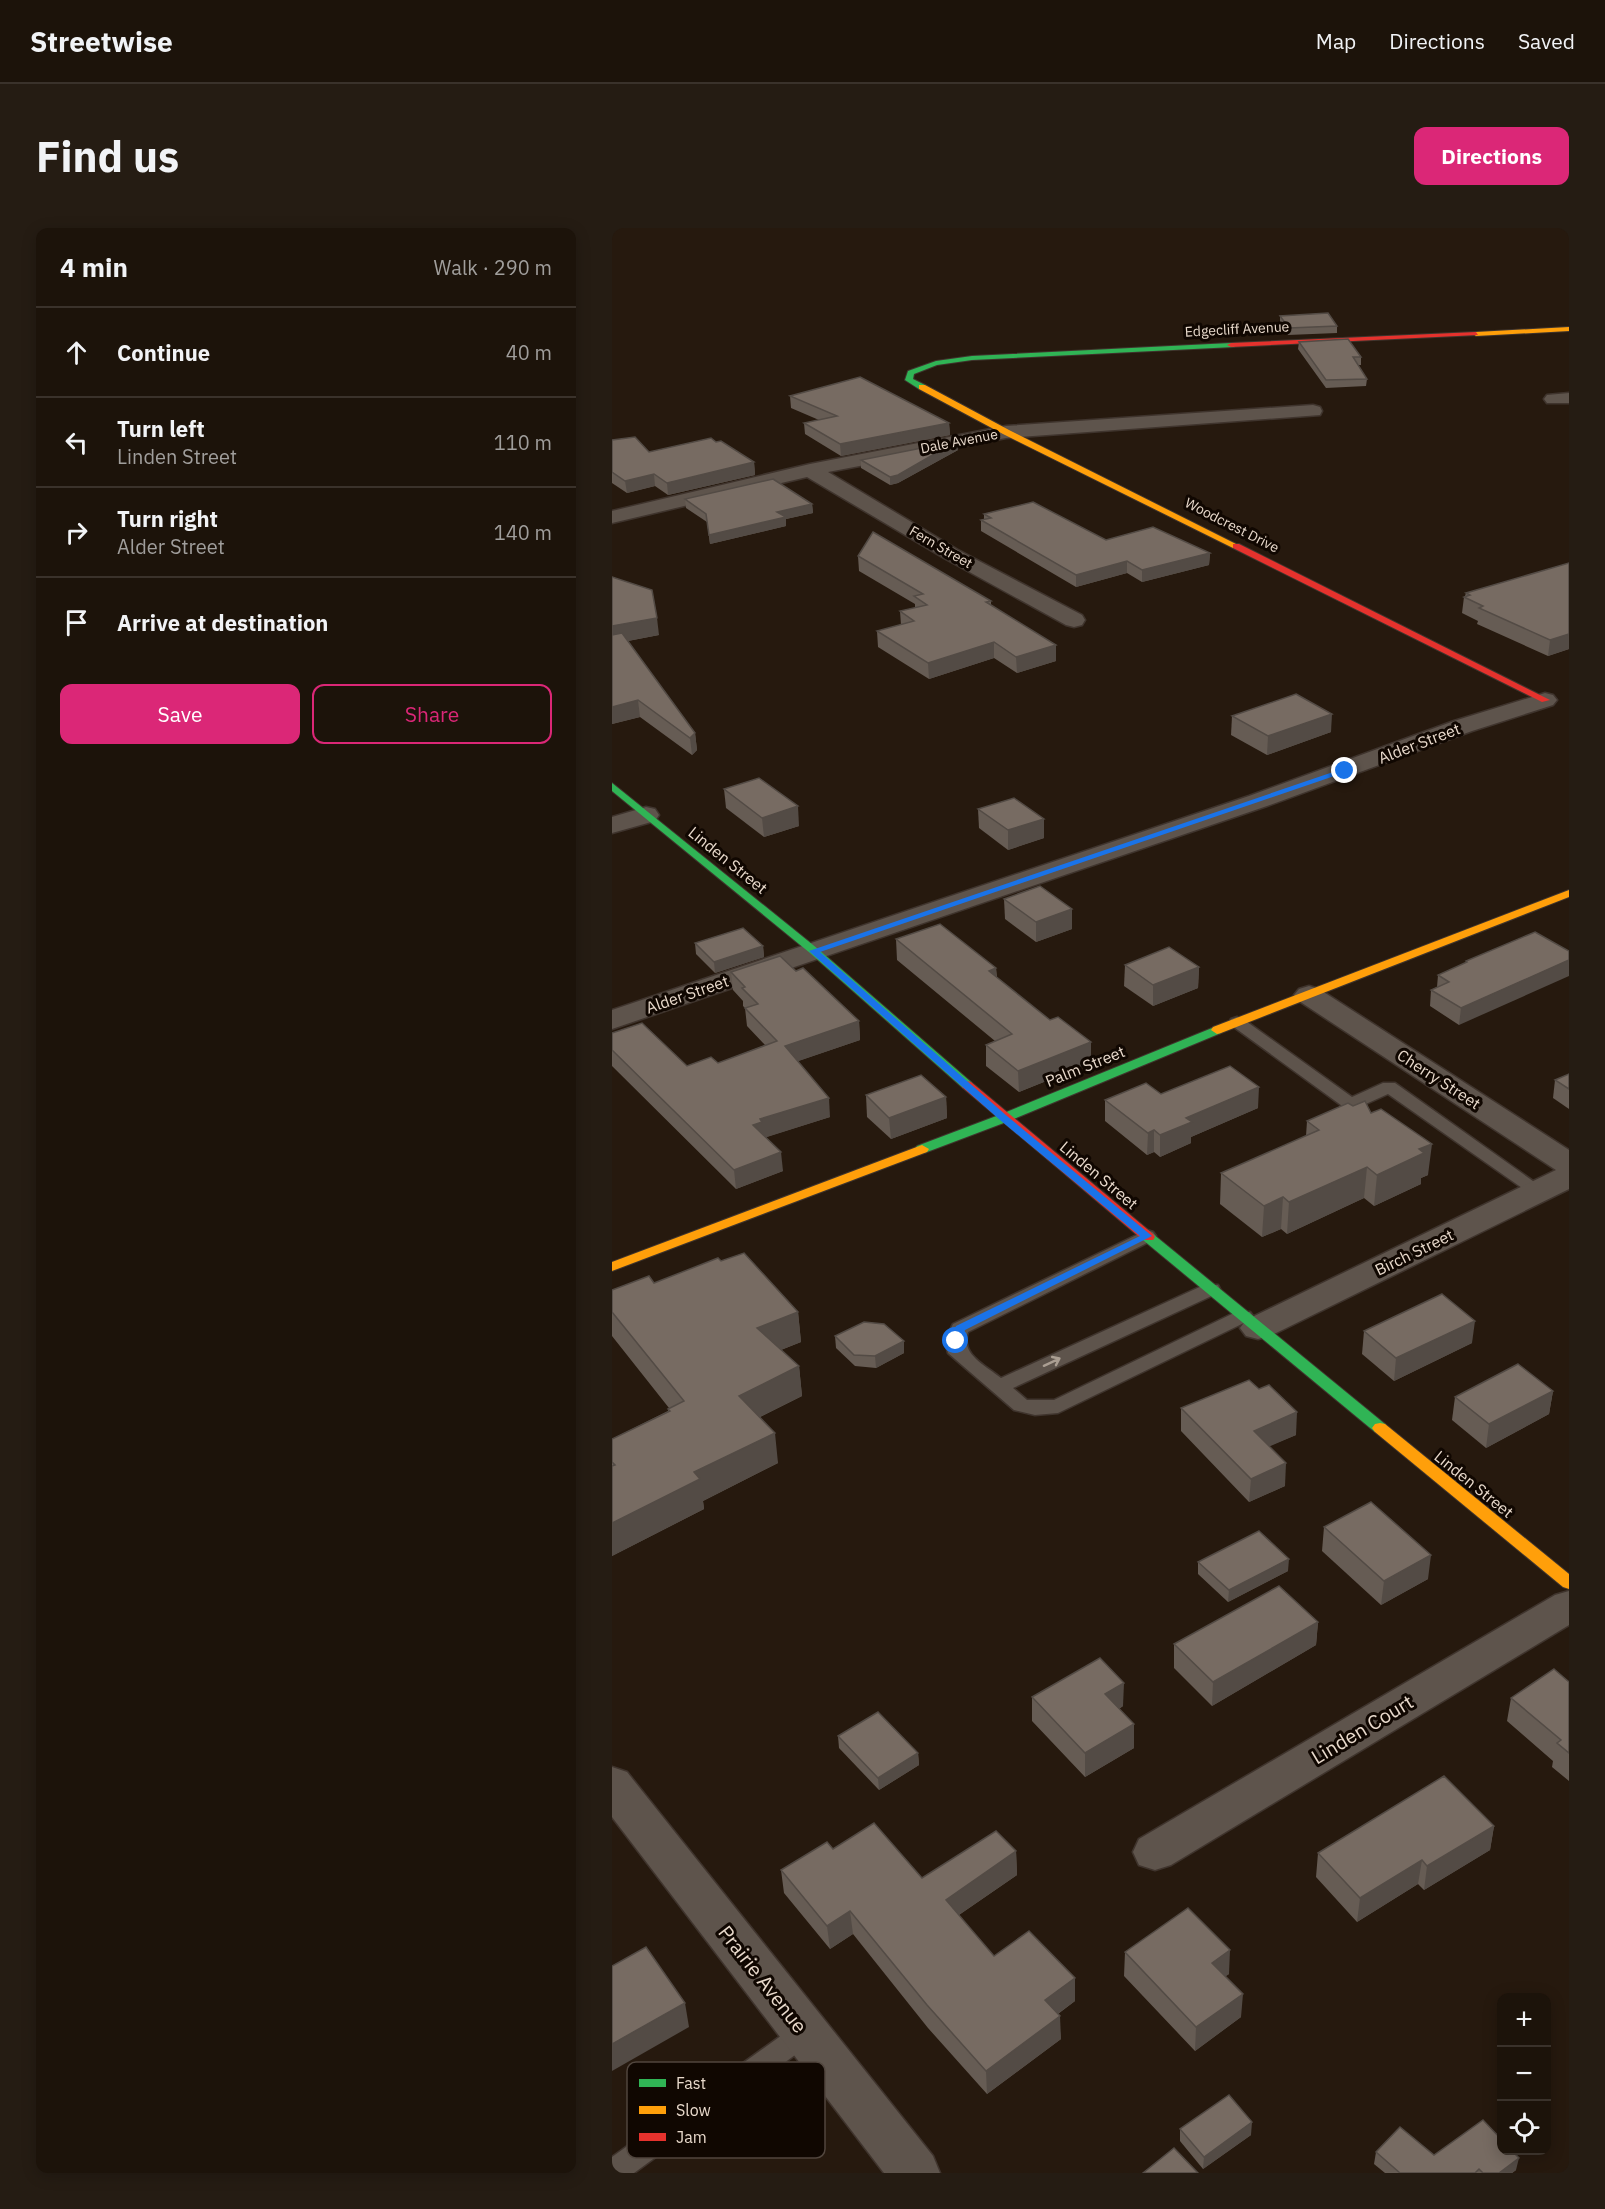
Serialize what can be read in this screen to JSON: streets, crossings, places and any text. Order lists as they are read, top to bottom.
{
  "streets": {
    "street": [
      "Edgecliff Avenue",
      "Dale Avenue",
      "Woodcrest Drive",
      "Fern Street",
      "Alder Street",
      "Linden Street",
      "Palm Street",
      "Cherry Street",
      "Birch Street",
      "Linden Court",
      "Prairie Avenue"
    ]
  },
  "crossings": [
    ["Edgecliff Avenue", "Woodcrest Drive"],
    ["Dale Avenue", "Woodcrest Drive"],
    ["Dale Avenue", "Fern Street"],
    ["Woodcrest Drive", "Alder Street"],
    ["Alder Street", "Linden Street"],
    ["Linden Street", "Palm Street"],
    ["Linden Street", "Birch Street"],
    ["Palm Street", "Cherry Street"]
  ],
  "legend": ["Fast", "Slow", "Jam"],
  "page": {
    "header": "Streetwise",
    "nav": ["Map", "Directions", "Saved"],
    "buttons": [
      "Directions",
      ["Save", "Share"]
    ],
    "title": "Find us",
    "heading": ["4 min", "Walk · 290 m"],
    "list": [
      ["Continue", "40 m"],
      ["Turn left", "Linden Street", "110 m"],
      ["Turn right", "Alder Street", "140 m"],
      "Arrive at destination"
    ],
    "map_buttons": ["+", "−"]
  }
}
